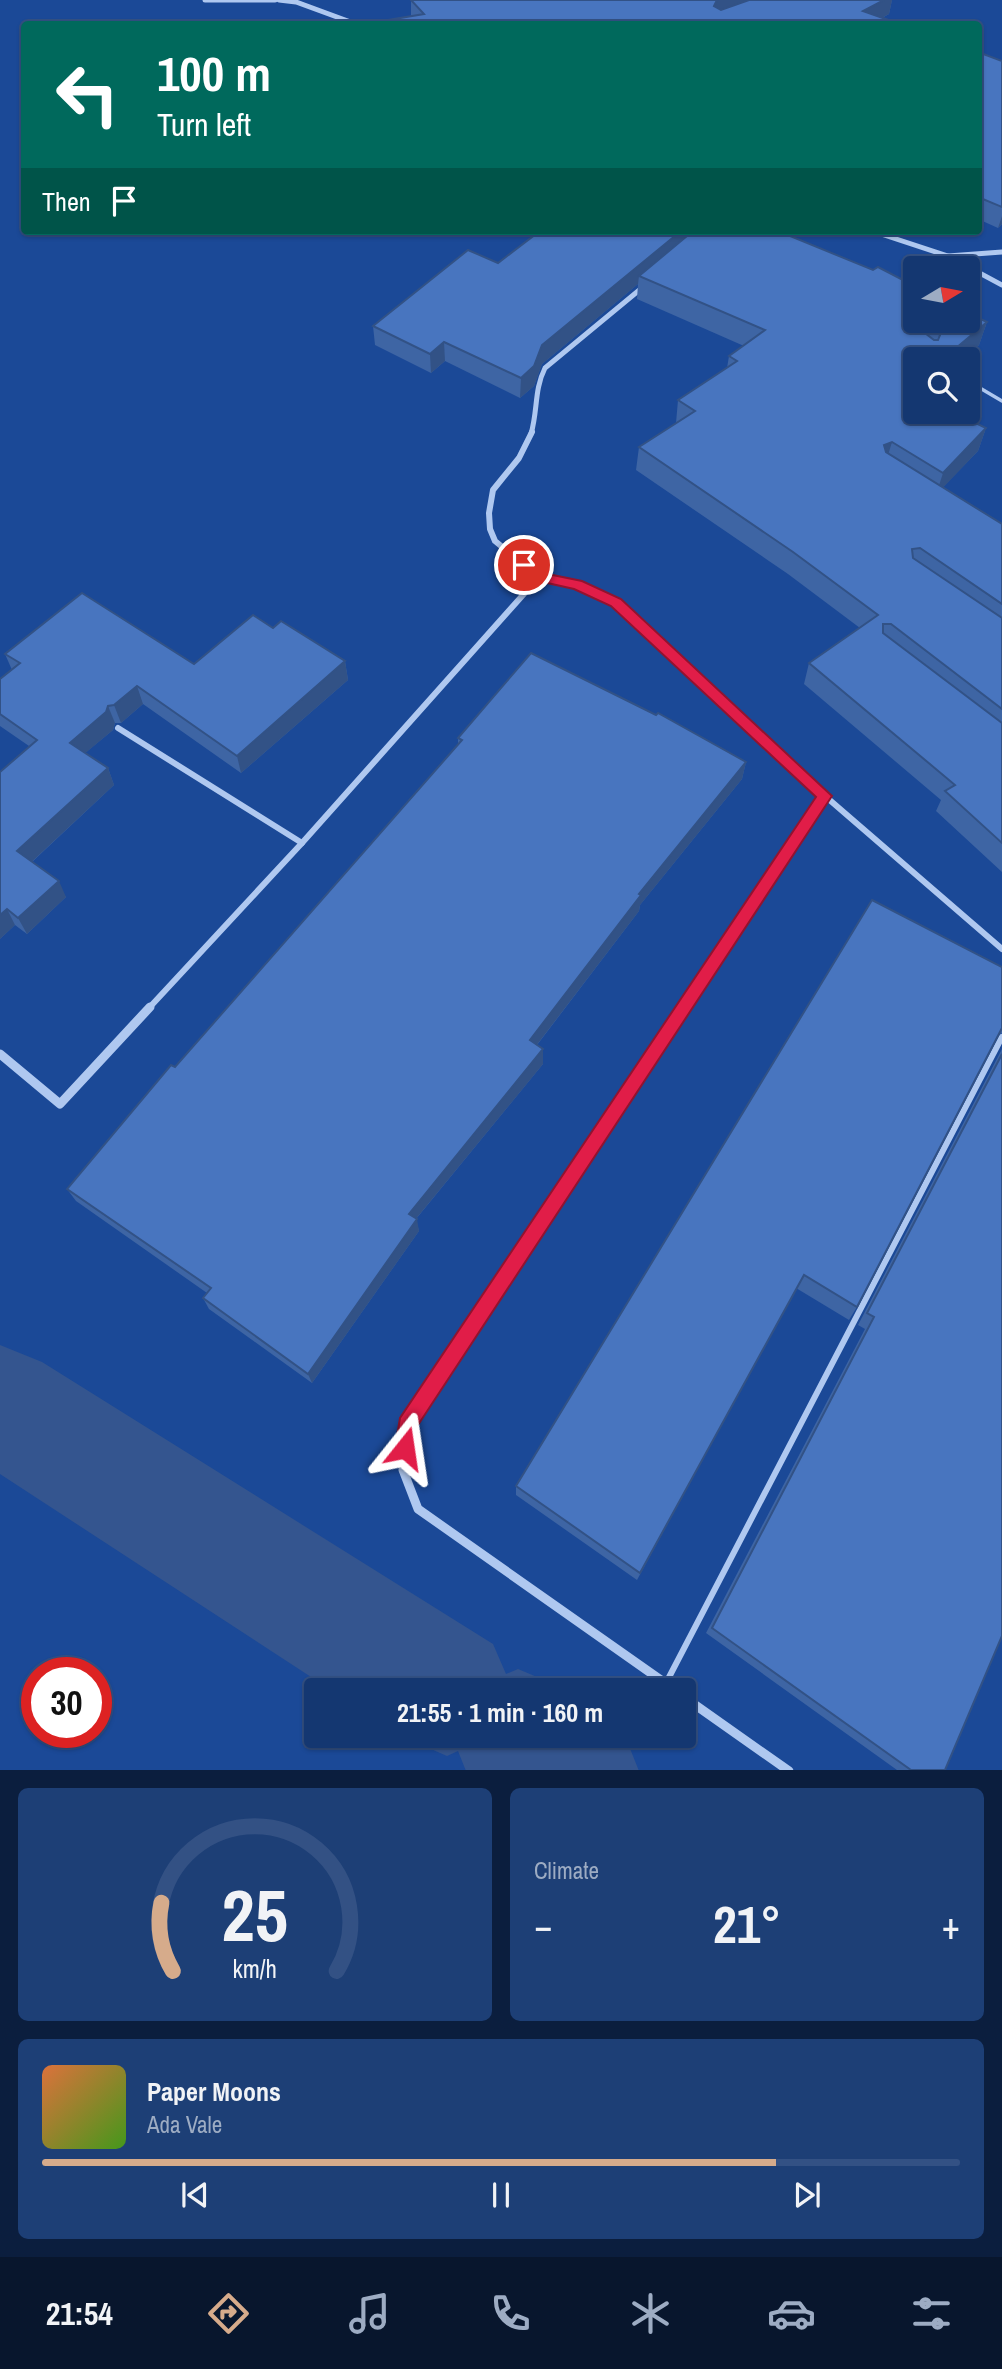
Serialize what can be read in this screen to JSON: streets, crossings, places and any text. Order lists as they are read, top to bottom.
{
  "north": "right",
  "page": {
    "turn": ["100 m", "Turn left"],
    "then": "Then",
    "limit": "30",
    "trip": "21:55 · 1 min · 160 m",
    "tile": "Climate",
    "heat": ["−", "21°", "+"],
    "song": ["Paper Moons", "Ada Vale"],
    "tabs": "21:54",
    "gauge": ["25", "km/h"]
  }
}
